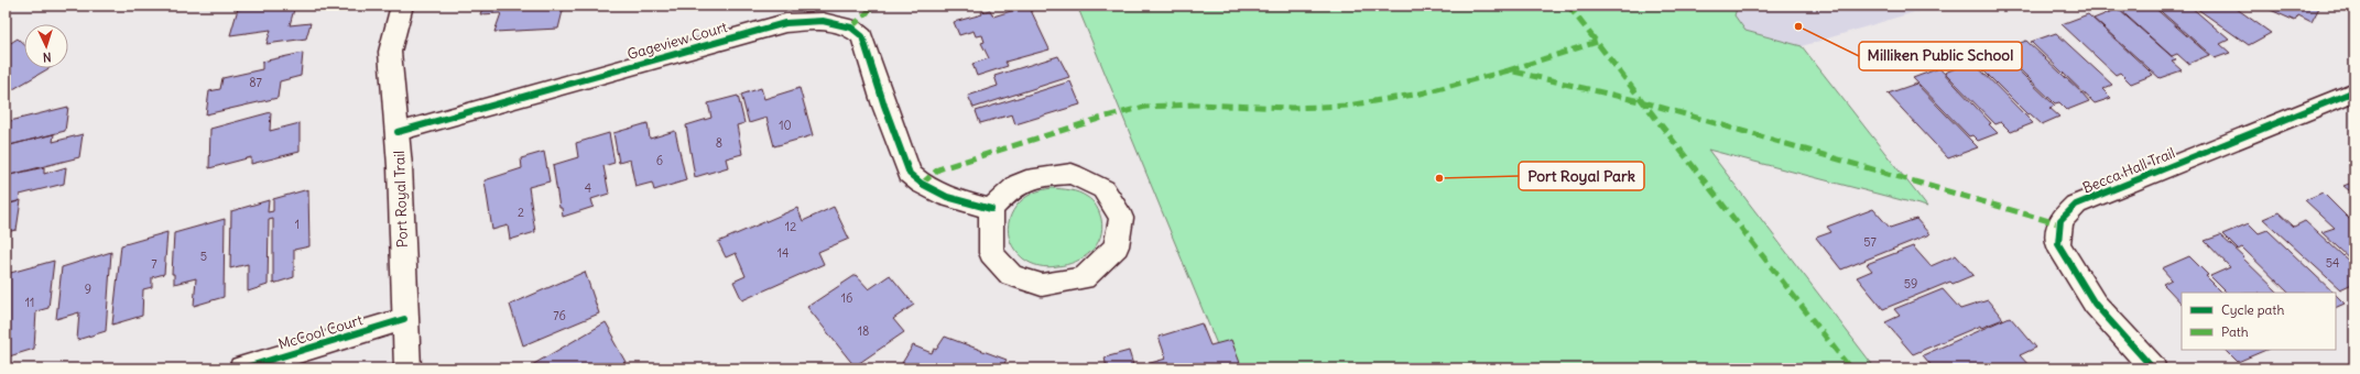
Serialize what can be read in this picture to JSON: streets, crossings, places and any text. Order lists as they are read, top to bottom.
{
  "streets": {
    "street": [
      "Gageview Court",
      "Becca Hall Trail",
      "Port Royal Trail",
      "McCool Court"
    ]
  },
  "crossings": [
    ["Gageview Court", "Port Royal Trail"],
    ["Port Royal Trail", "McCool Court"]
  ],
  "places": ["Milliken Public School", "Port Royal Park"],
  "house_numbers": [
    "87",
    "10",
    "8",
    "6",
    "4",
    "2",
    "1",
    "12",
    "57",
    "14",
    "5",
    "54",
    "7",
    "59",
    "9",
    "16",
    "11",
    "76",
    "18"
  ],
  "legend": ["Cycle path", "Path"],
  "north": "bottom"
}
